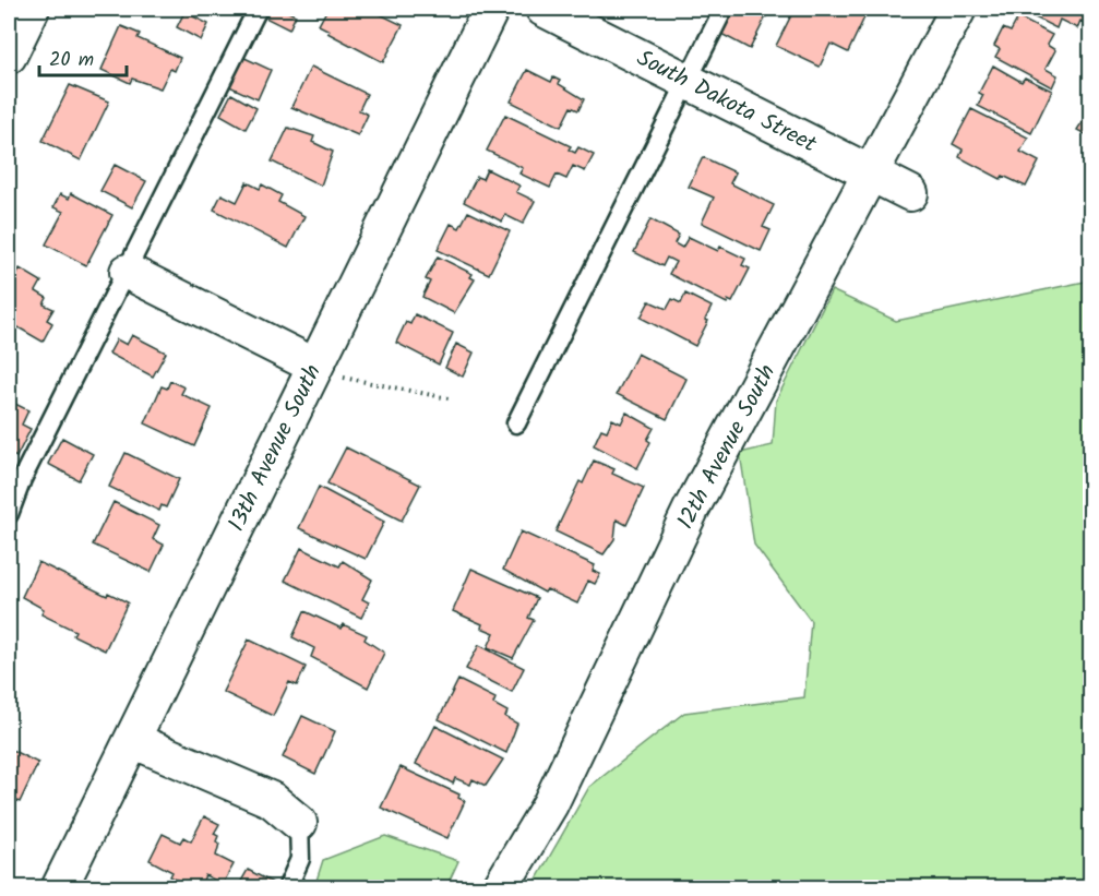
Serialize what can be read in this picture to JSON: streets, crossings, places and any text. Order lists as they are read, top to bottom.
{
  "streets": {
    "street": ["South Dakota Street", "12th Avenue South", "13th Avenue South"]
  },
  "crossings": [
    ["South Dakota Street", "12th Avenue South"]
  ],
  "scale_bar": "20 m"
}
